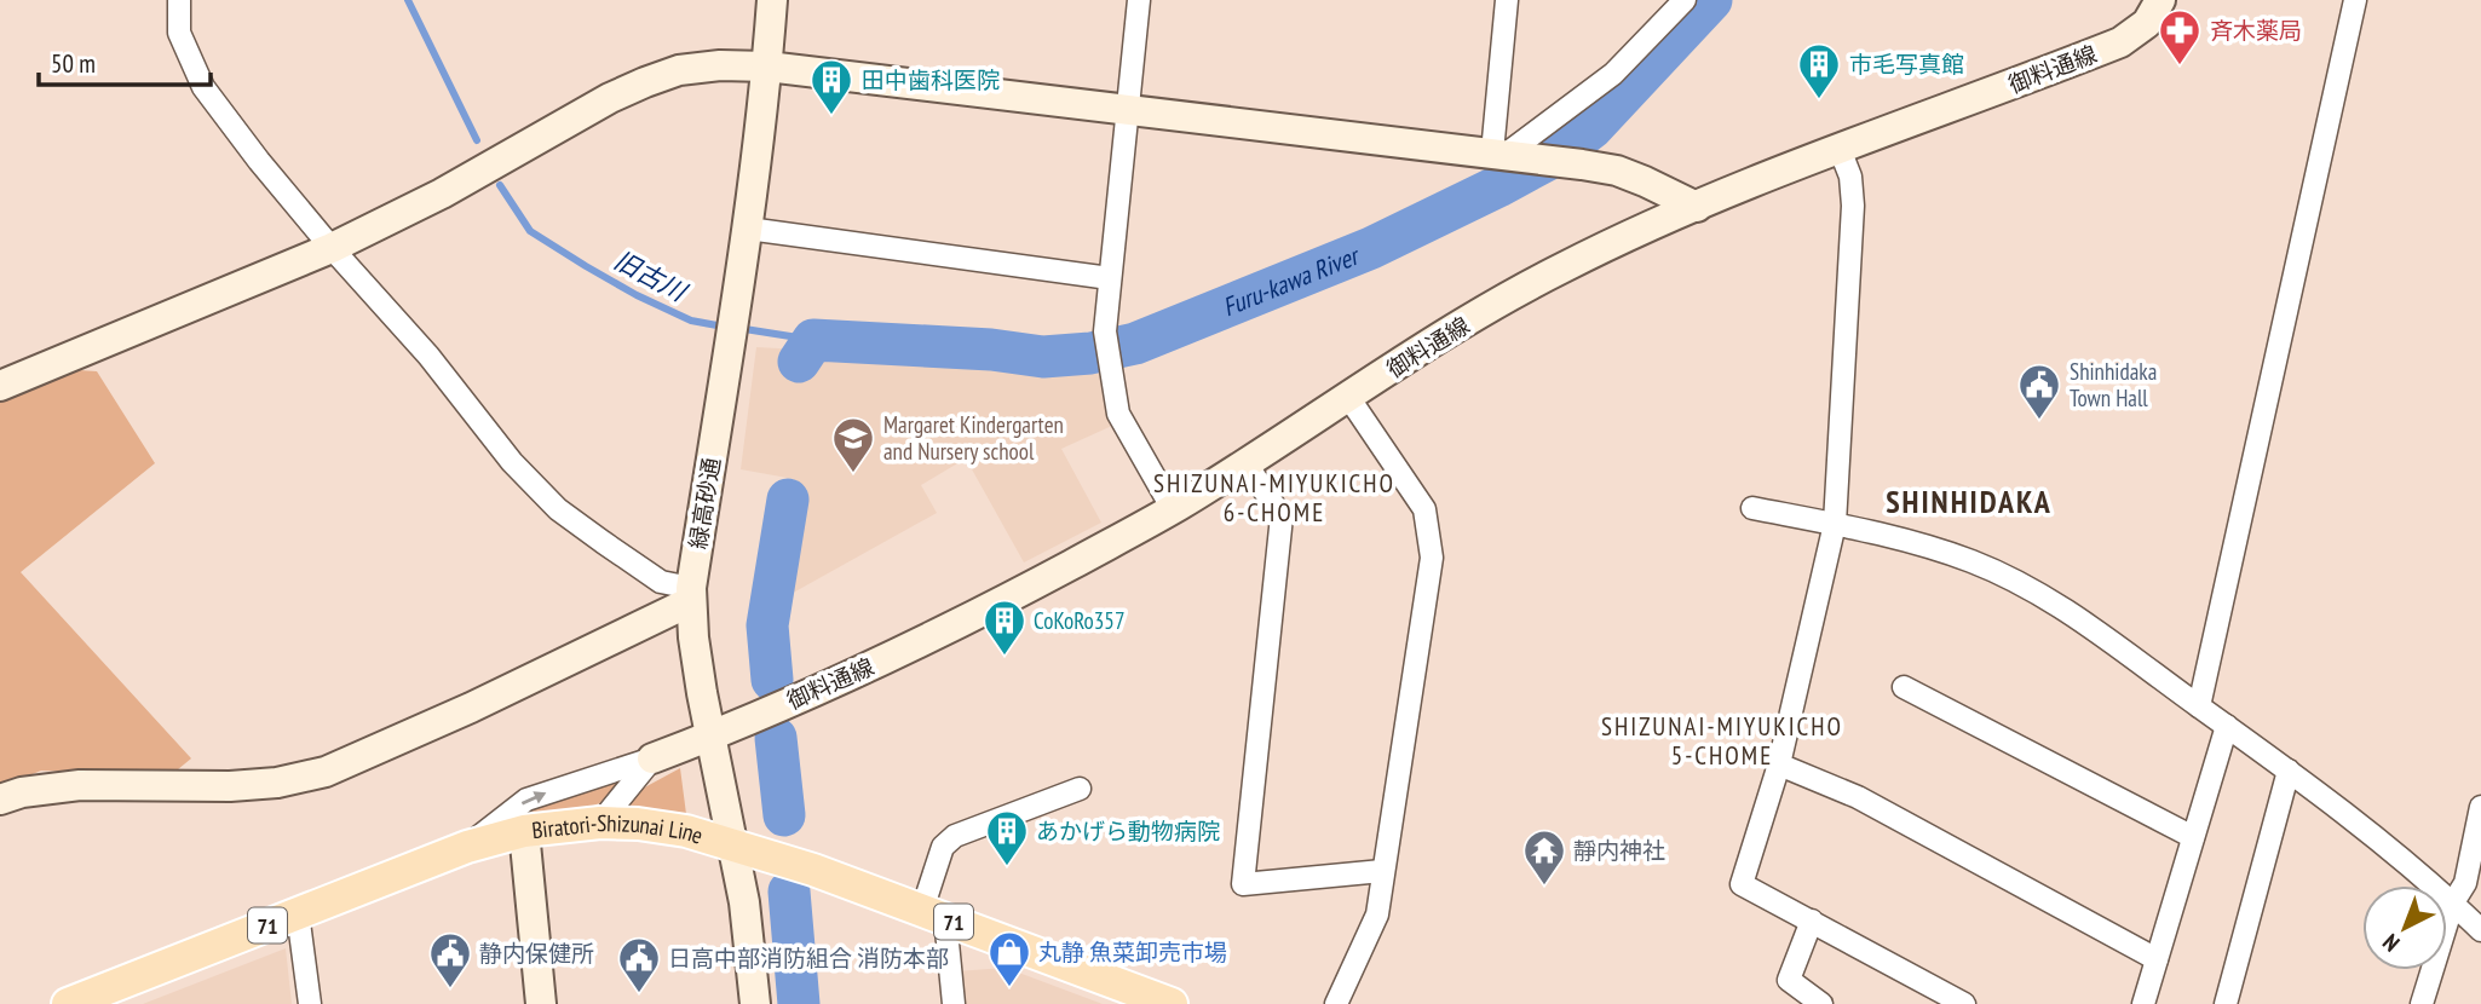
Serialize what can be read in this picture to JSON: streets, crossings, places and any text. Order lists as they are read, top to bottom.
{
  "streets": {
    "main road": ["Biratori-Shizunai Line", "71"],
    "street": ["御料通線", "緑高砂通"]
  },
  "crossings": [
    ["御料通線", "緑高砂通"],
    ["緑高砂通", "Biratori-Shizunai Line"]
  ],
  "districts": ["SHIZUNAI-MIYUKICHO 6-CHOME", "SHINHIDAKA", "SHIZUNAI-MIYUKICHO 5-CHOME"],
  "water": ["旧古川", "Furu-kawa River"],
  "places": {
    "pharmacy": ["斉木薬局"],
    "building": [
      "市毛写真館",
      "田中歯科医院",
      "CoKoRo357",
      "あかげら動物病院"
    ],
    "public building": ["Shinhidaka Town Hall", "静内保健所", "日高中部消防組合 消防本部"],
    "school or university": ["Margaret Kindergarten and Nursery school"],
    "temple": ["靜内神社"],
    "shop": ["丸静 魚菜卸売市場"]
  },
  "scale_bar": "50 m",
  "north": "bottom left"
}
